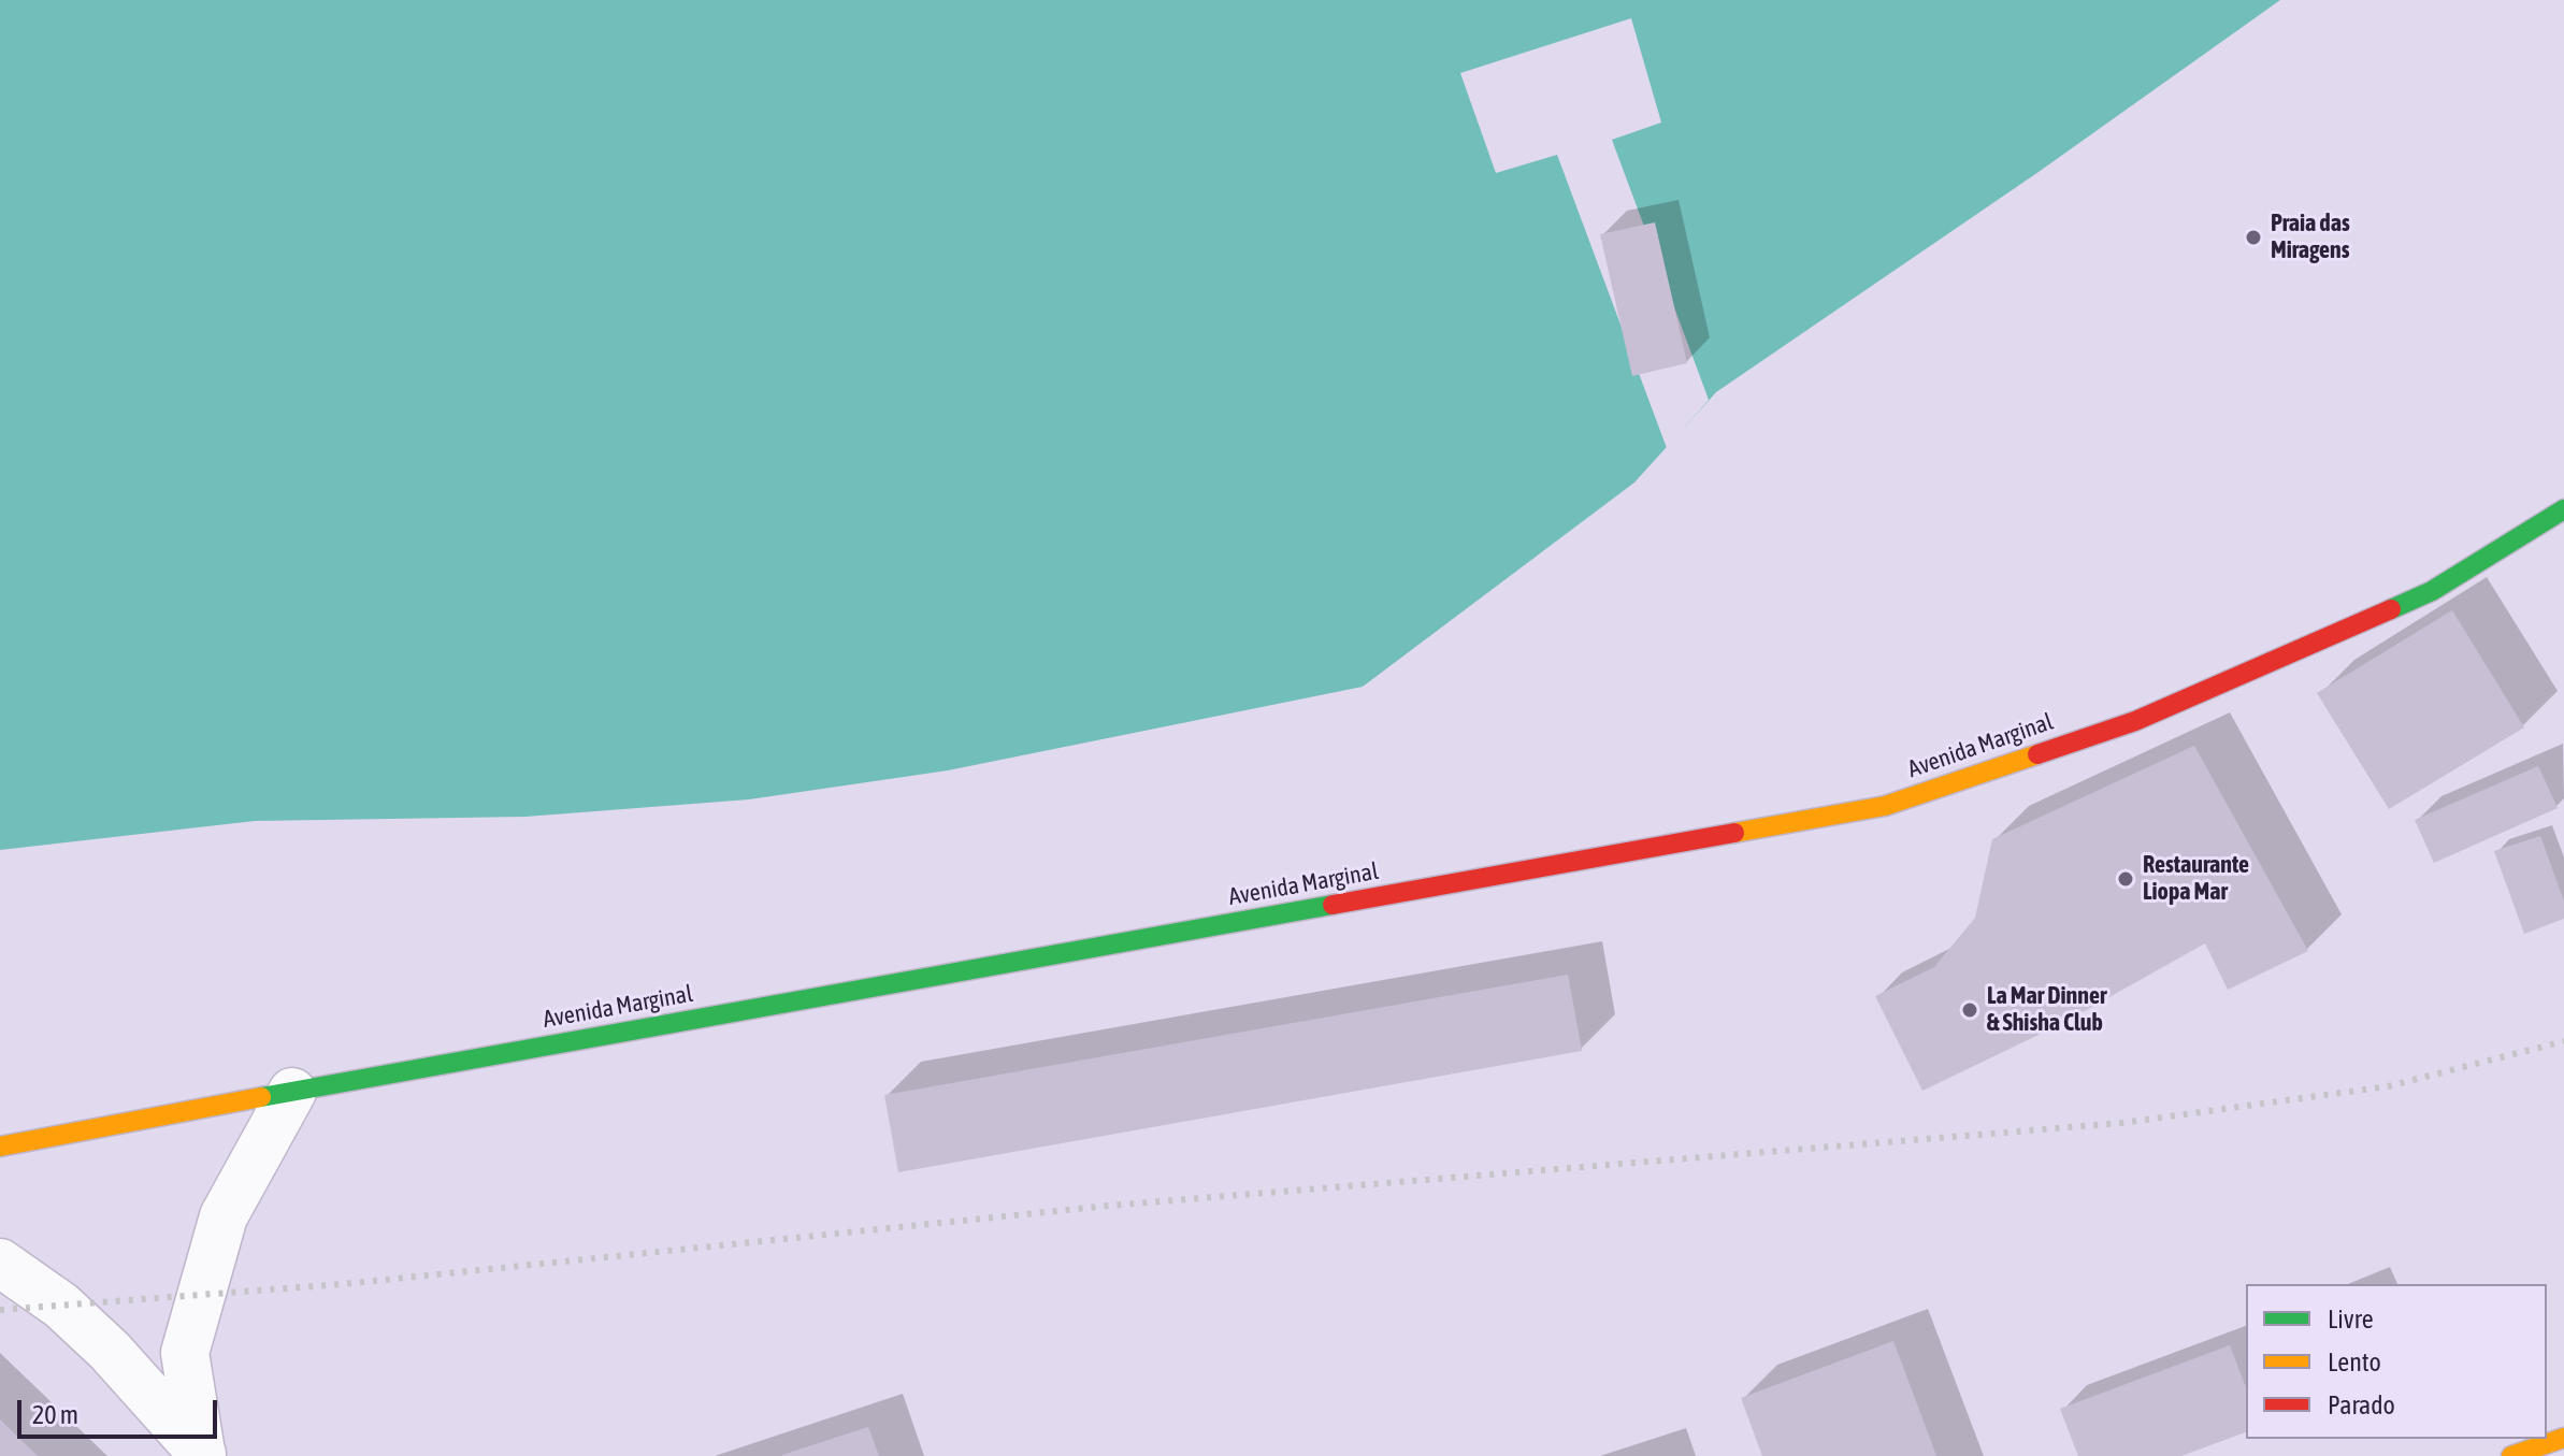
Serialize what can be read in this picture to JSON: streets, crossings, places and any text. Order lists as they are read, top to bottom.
{
  "streets": {
    "street": ["Avenida Marginal"]
  },
  "places": ["Praia das Miragens", "Restaurante Liopa Mar", "La Mar Dinner & Shisha Club"],
  "legend": ["Livre", "Lento", "Parado"],
  "scale_bar": "20 m"
}
